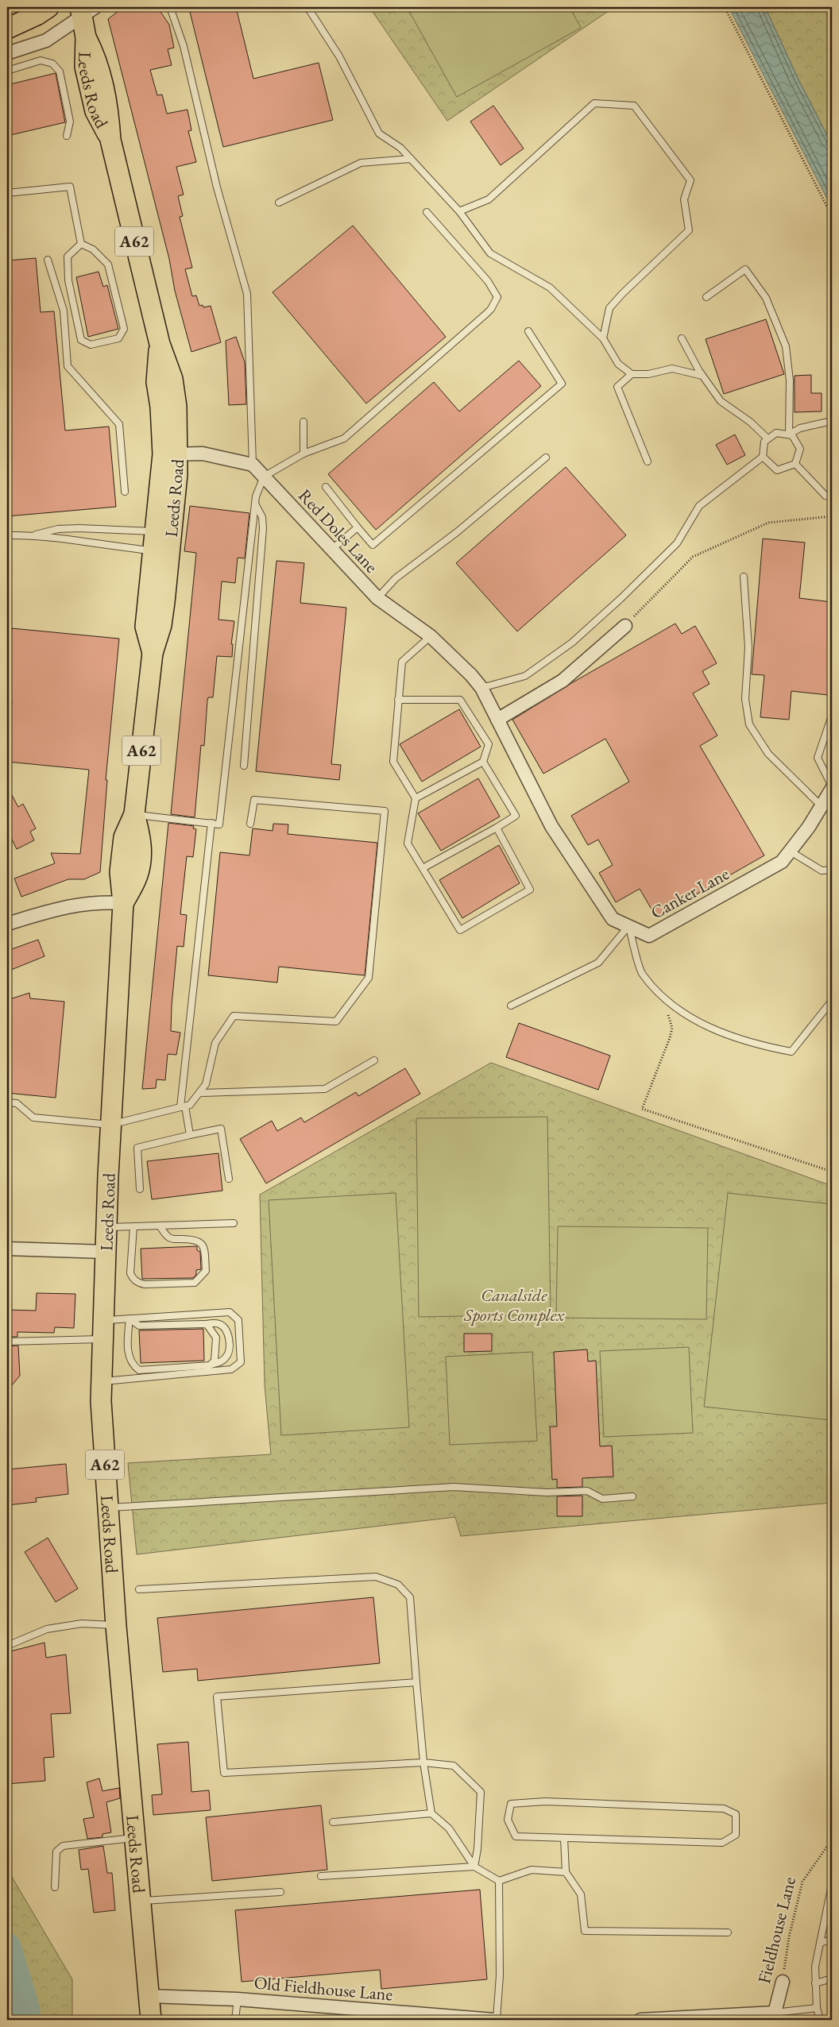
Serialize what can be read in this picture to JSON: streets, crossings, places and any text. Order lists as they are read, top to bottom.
{
  "streets": {
    "main road": ["Leeds Road", "A62"],
    "street": [
      "Red Doles Lane",
      "Canker Lane",
      "Fieldhouse Lane",
      "Old Fieldhouse Lane"
    ]
  },
  "crossings": [
    ["Leeds Road", "Old Fieldhouse Lane"],
    ["Red Doles Lane", "Canker Lane"]
  ],
  "parks": ["Canalside Sports Complex"]
}
